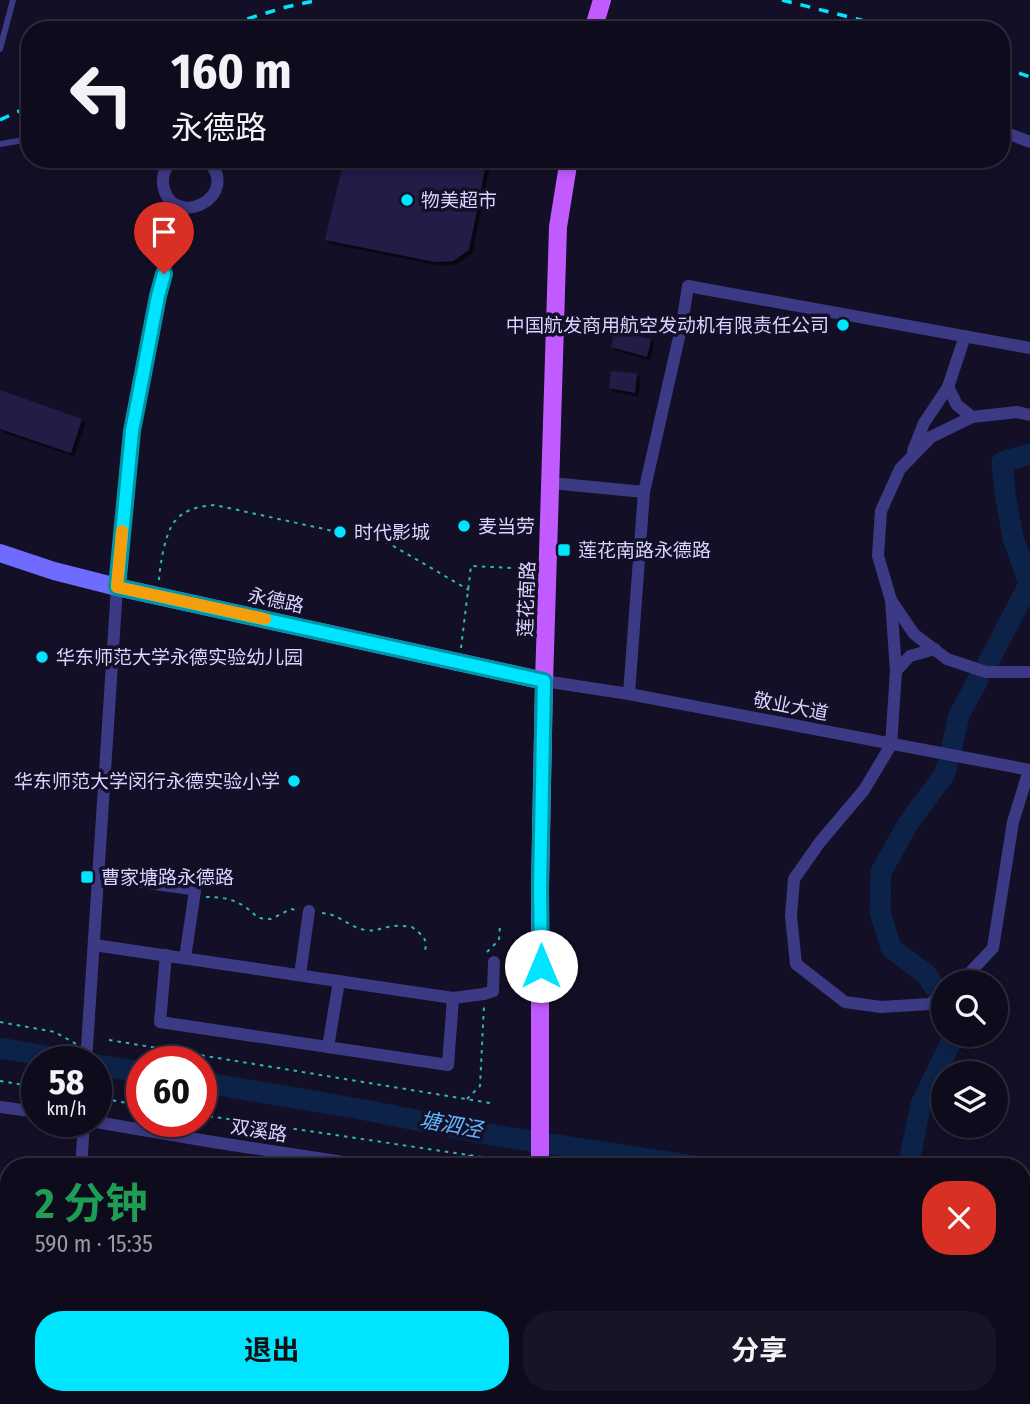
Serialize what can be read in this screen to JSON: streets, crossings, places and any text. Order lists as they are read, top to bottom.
{
  "streets": {
    "main road": ["莲花南路"],
    "street": ["永德路", "敬业大道", "双溪路"]
  },
  "crossings": [
    ["莲花南路", "永德路"],
    ["莲花南路", "敬业大道"],
    ["永德路", "敬业大道"]
  ],
  "water": ["塘泗泾"],
  "places": {
    "other": [
      "物美超市",
      "中国航发商用航空发动机有限责任公司",
      "麦当劳",
      "时代影城",
      "华东师范大学永德实验幼儿园",
      "华东师范大学闵行永德实验小学"
    ],
    "transit": ["莲花南路永德路", "曹家塘路永德路"]
  },
  "page": {
    "turn": ["160 m", "永德路"],
    "speed": "58 km/h",
    "limit": "60",
    "heading": ["2 分钟", "590 m · 15:35"],
    "buttons": ["退出", "分享"]
  }
}
